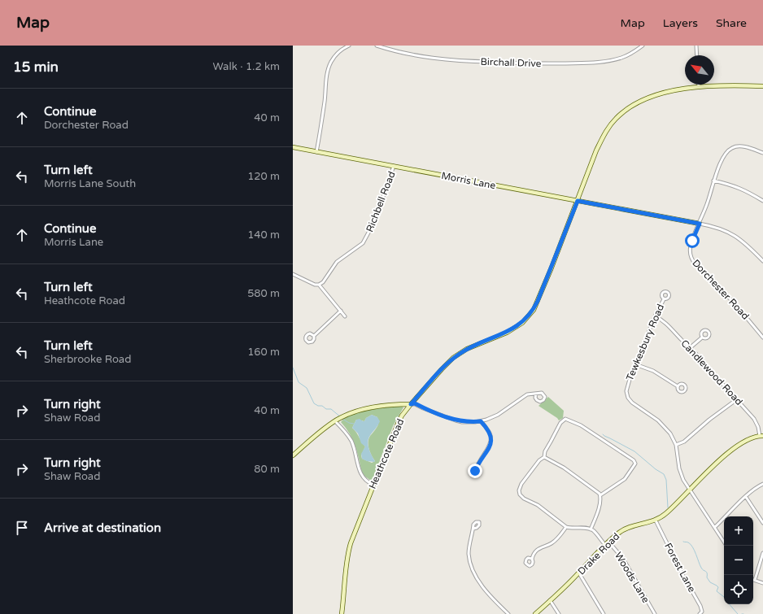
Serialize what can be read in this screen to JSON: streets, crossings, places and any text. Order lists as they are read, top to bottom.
{
  "streets": {
    "street": [
      "Birchall Drive",
      "Morris Lane",
      "Richbell Road",
      "Dorchester Road",
      "Tewkesbury Road",
      "Candlewood Road",
      "Heathcote Road",
      "Drake Road",
      "Forest Lane",
      "Woods Lane"
    ]
  },
  "crossings": [
    ["Morris Lane", "Richbell Road"],
    ["Morris Lane", "Dorchester Road"],
    ["Morris Lane", "Heathcote Road"],
    ["Tewkesbury Road", "Candlewood Road"],
    ["Tewkesbury Road", "Drake Road"],
    ["Candlewood Road", "Drake Road"],
    ["Drake Road", "Forest Lane"],
    ["Drake Road", "Woods Lane"]
  ],
  "north": "top left",
  "page": {
    "header": "Map",
    "nav": ["Map", "Layers", "Share"],
    "heading": ["15 min", "Walk · 1.2 km"],
    "list": [
      ["Continue", "Dorchester Road", "40 m"],
      ["Turn left", "Morris Lane South", "120 m"],
      ["Continue", "Morris Lane", "140 m"],
      ["Turn left", "Heathcote Road", "580 m"],
      ["Turn left", "Sherbrooke Road", "160 m"],
      ["Turn right", "Shaw Road", "40 m"],
      ["Turn right", "Shaw Road", "80 m"],
      "Arrive at destination"
    ],
    "map_buttons": ["+", "−"]
  }
}
